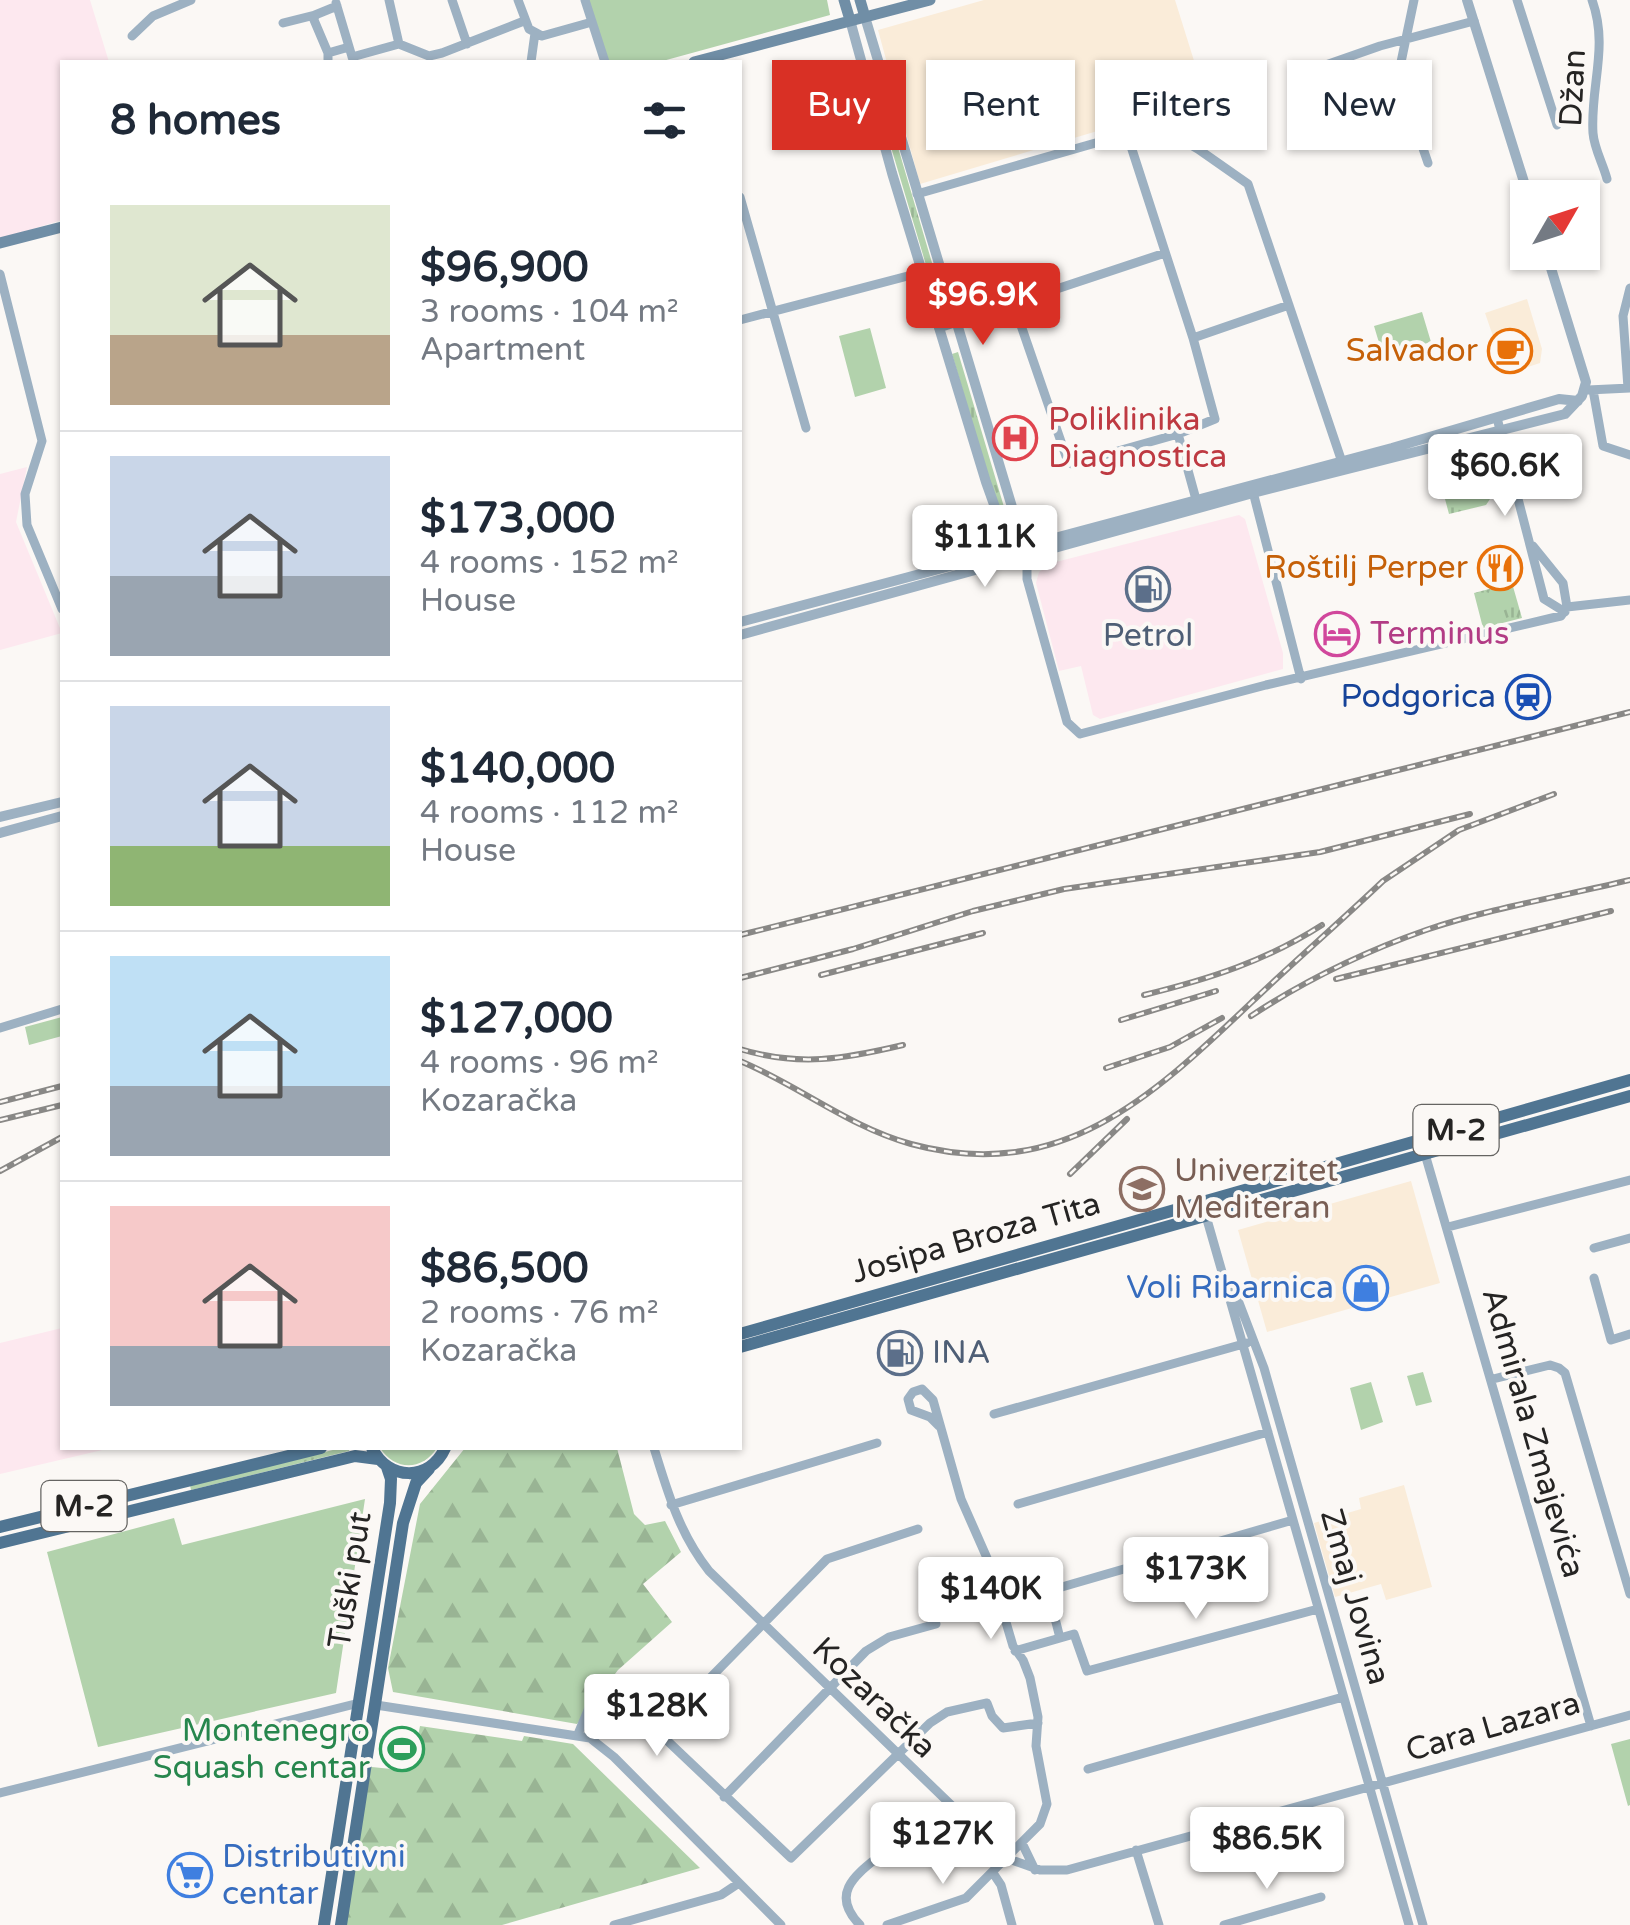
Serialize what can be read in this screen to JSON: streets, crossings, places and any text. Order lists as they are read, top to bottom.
{
  "streets": {
    "main road": ["M-2", "Josipa Broza Tita", "Tuški put"],
    "street": [
      "Džan",
      "Admirala Zmajevića",
      "Zmaj Jovina",
      "Kozaračka",
      "Cara Lazara"
    ]
  },
  "crossings": [
    ["M-2", "Tuški put"],
    ["Josipa Broza Tita", "Admirala Zmajevića"],
    ["Josipa Broza Tita", "Zmaj Jovina"],
    ["Admirala Zmajevića", "Cara Lazara"],
    ["Zmaj Jovina", "Kozaračka"],
    ["Zmaj Jovina", "Cara Lazara"],
    ["Kozaračka", "Cara Lazara"]
  ],
  "places": {
    "cafe": ["Salvador"],
    "hospital": ["Poliklinika Diagnostica"],
    "restaurant": ["Roštilj Perper"],
    "fuel station": ["Petrol", "INA"],
    "hotel": ["Terminus"],
    "station": ["Podgorica"],
    "school or university": ["Univerzitet Mediteran"],
    "shop": ["Voli Ribarnica"],
    "sports": ["Montenegro Squash centar"],
    "supermarket": ["Distributivni centar"]
  },
  "north": "top right",
  "page": {
    "chip": [
      "Buy",
      "Rent",
      "Filters",
      "New"
    ],
    "heading": "8 homes",
    "list": [
      {
        "name": "$96,900",
        "note": "3 rooms · 104 m² · Apartment"
      },
      {
        "name": "$173,000",
        "note": "4 rooms · 152 m² · House"
      },
      {
        "name": "$140,000",
        "note": "4 rooms · 112 m² · House"
      },
      {
        "name": "$127,000",
        "note": "4 rooms · 96 m² · Kozaračka"
      },
      {
        "name": "$86,500",
        "note": "2 rooms · 76 m² · Kozaračka"
      }
    ],
    "price": [
      "$96.9K",
      "$60.6K",
      "$111K",
      "$173K",
      "$140K",
      "$128K",
      "$127K",
      "$86.5K"
    ]
  }
}
